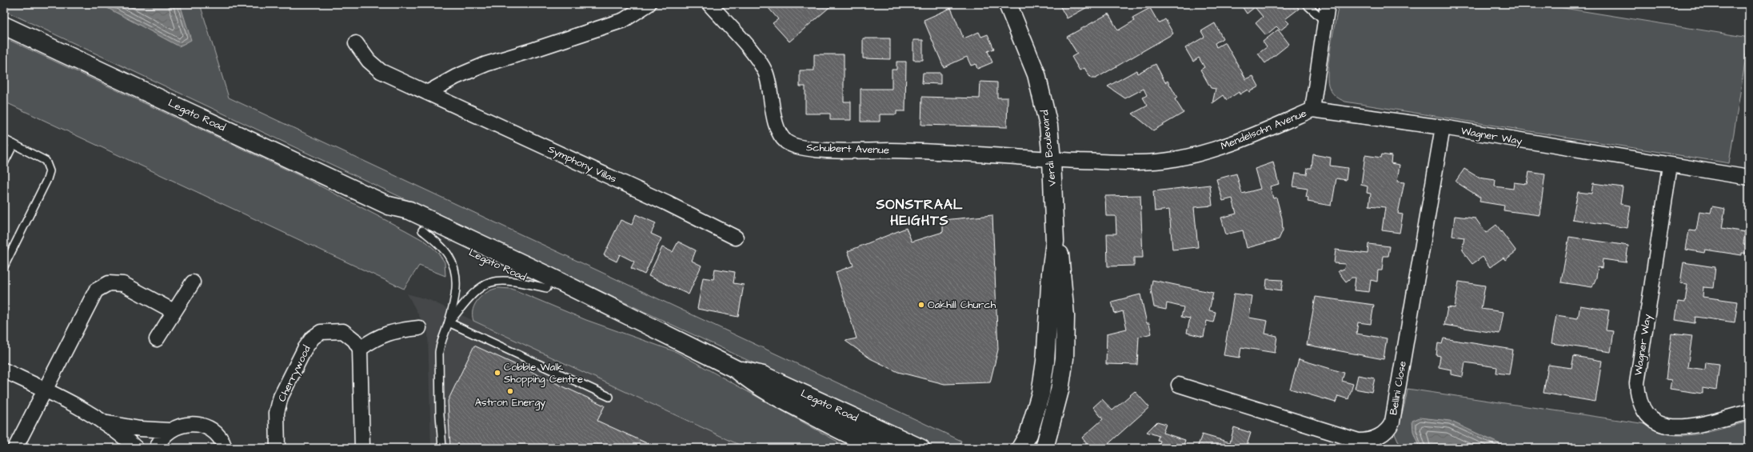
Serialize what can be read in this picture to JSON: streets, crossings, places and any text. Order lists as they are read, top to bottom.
{
  "streets": {
    "street": [
      "Legato Road",
      "Mendelsohn Avenue",
      "Wagner Way",
      "Verdi Boulevard",
      "Schubert Avenue",
      "Symphony Villas",
      "Cherrywood",
      "Bellini Close"
    ]
  },
  "crossings": [
    ["Mendelsohn Avenue", "Wagner Way"],
    ["Mendelsohn Avenue", "Verdi Boulevard"],
    ["Mendelsohn Avenue", "Schubert Avenue"],
    ["Wagner Way", "Bellini Close"],
    ["Verdi Boulevard", "Schubert Avenue"]
  ],
  "districts": ["SONSTRAAL HEIGHTS"],
  "places": ["Oakhill Church", "Cobble Walk Shopping Centre", "Astron Energy"]
}
